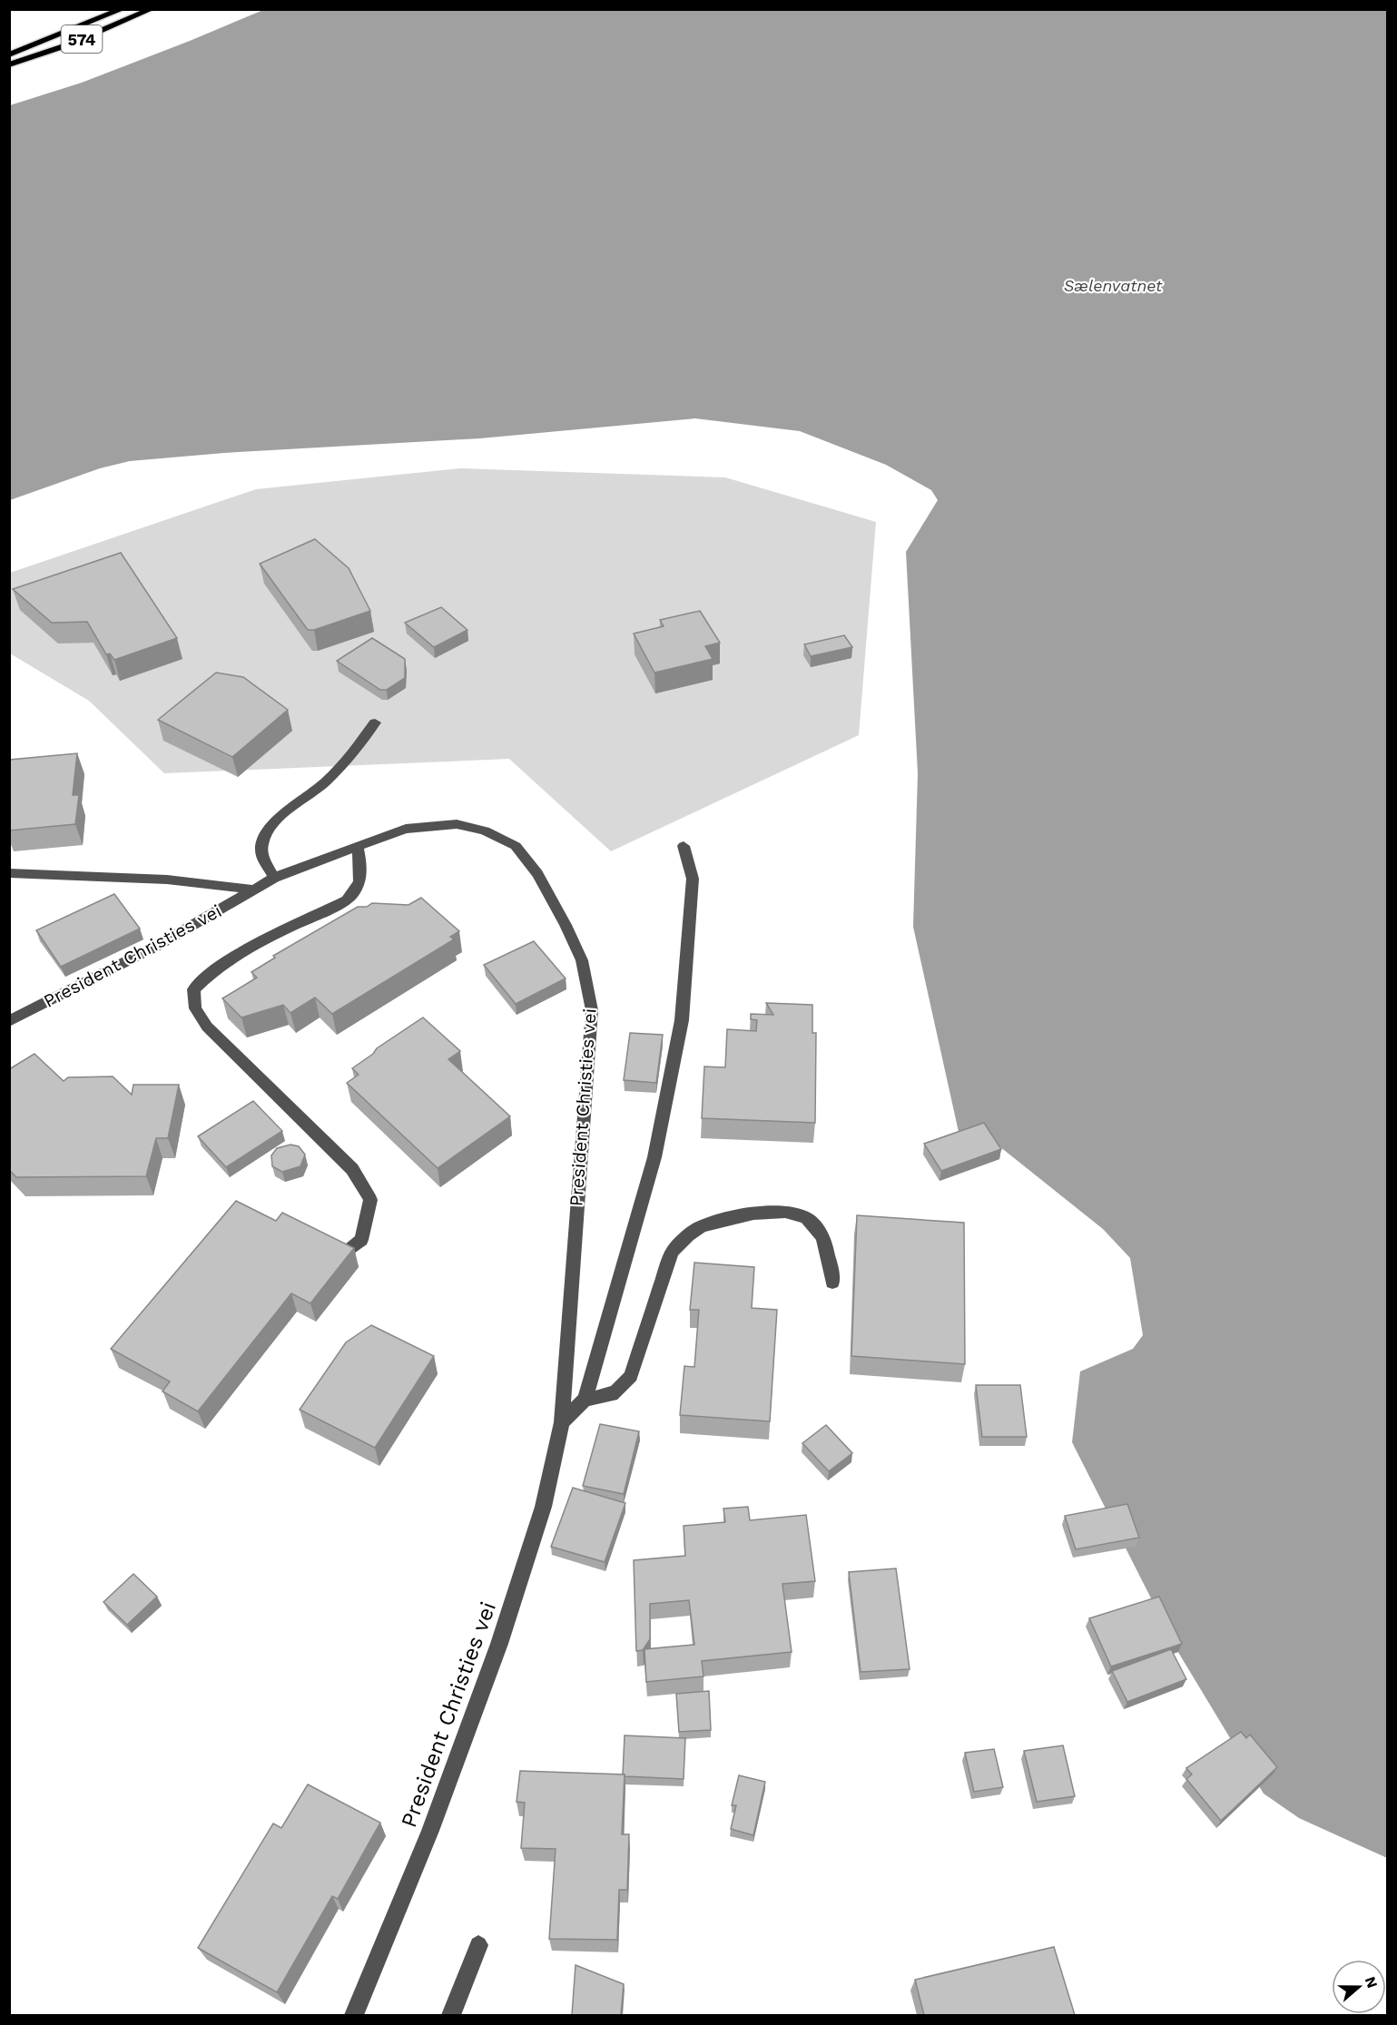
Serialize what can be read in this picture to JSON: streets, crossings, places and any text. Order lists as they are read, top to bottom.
{
  "streets": {
    "main road": ["574"],
    "street": ["President Christies vei"]
  },
  "water": ["Sælenvatnet"],
  "north": "right"
}
